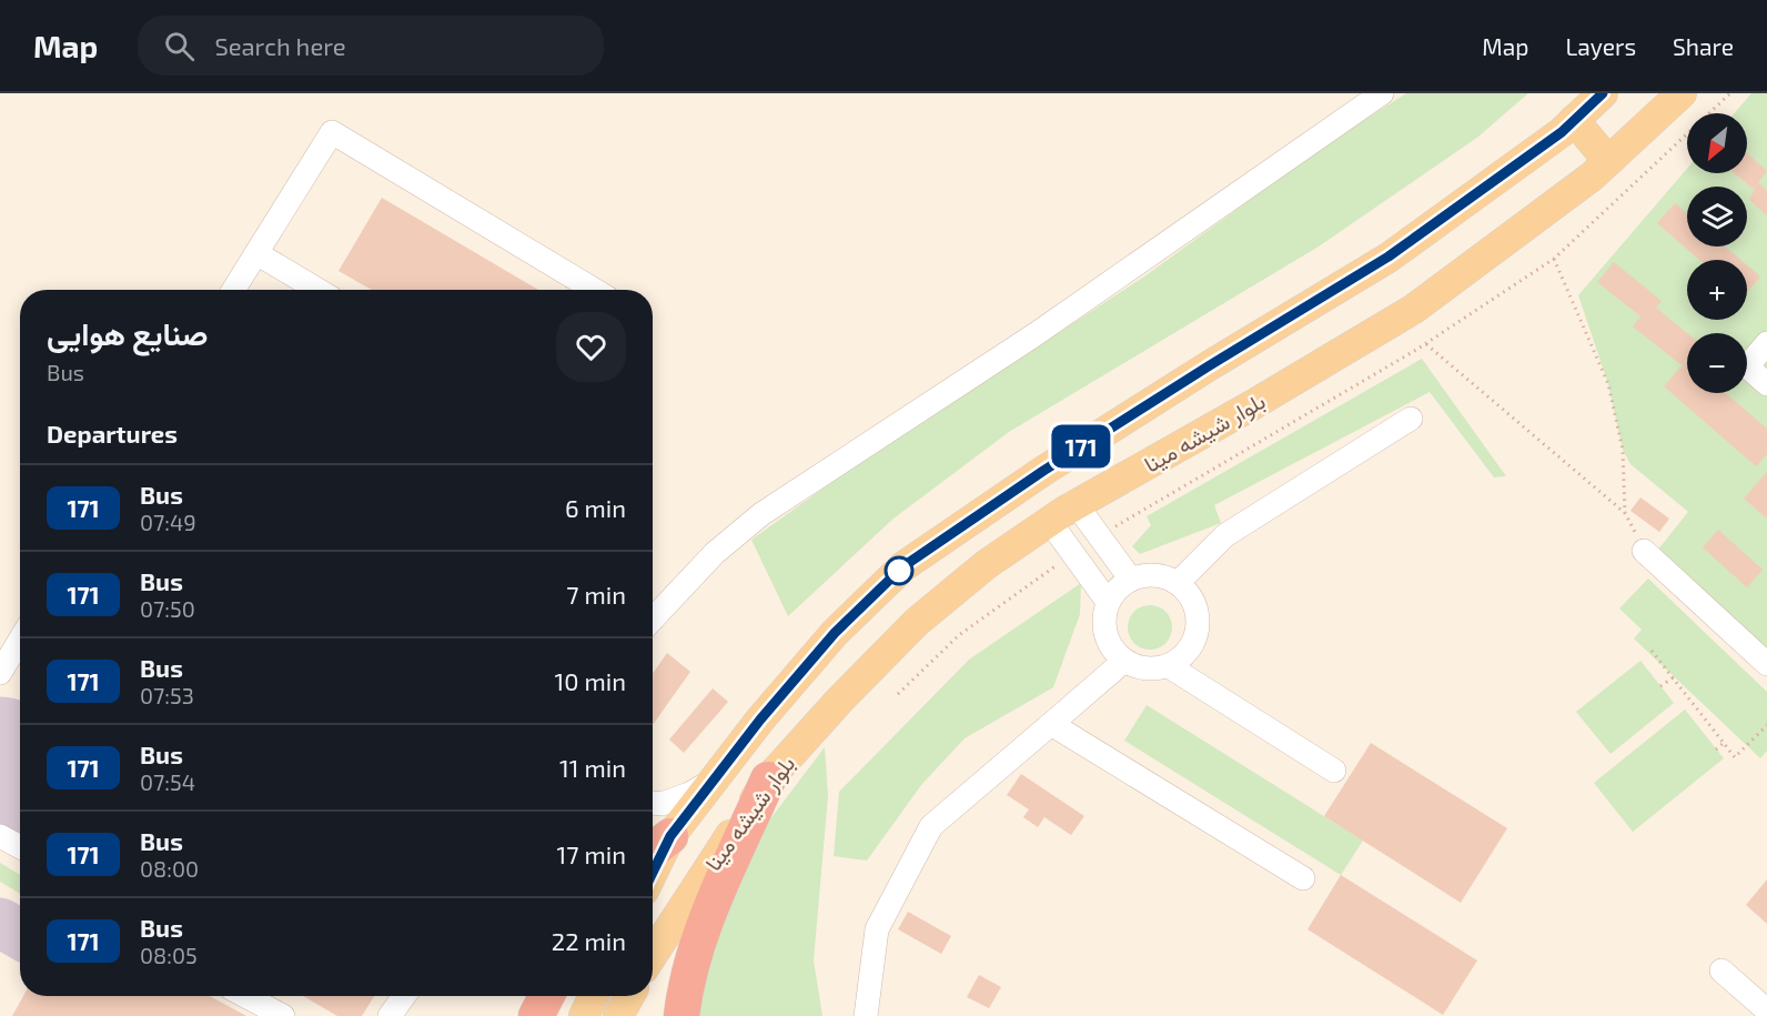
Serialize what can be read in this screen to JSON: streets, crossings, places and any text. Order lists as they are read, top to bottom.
{
  "streets": {
    "main road": ["بلوار شیشه مینا"]
  },
  "lines": ["bus line 171"],
  "north": "bottom left",
  "page": {
    "header": "Map",
    "search": "Search here",
    "nav": ["Map", "Layers", "Share"],
    "on_map": "171",
    "map_buttons": ["+", "−"],
    "heading": [
      ["صنایع هوایی", "Bus"],
      "Departures"
    ],
    "list": [
      {
        "mark": "171",
        "name": "Bus",
        "note": "07:49",
        "value": "6 min"
      },
      {
        "mark": "171",
        "name": "Bus",
        "note": "07:50",
        "value": "7 min"
      },
      {
        "mark": "171",
        "name": "Bus",
        "note": "07:53",
        "value": "10 min"
      },
      {
        "mark": "171",
        "name": "Bus",
        "note": "07:54",
        "value": "11 min"
      },
      {
        "mark": "171",
        "name": "Bus",
        "note": "08:00",
        "value": "17 min"
      },
      {
        "mark": "171",
        "name": "Bus",
        "note": "08:05",
        "value": "22 min"
      }
    ]
  }
}
